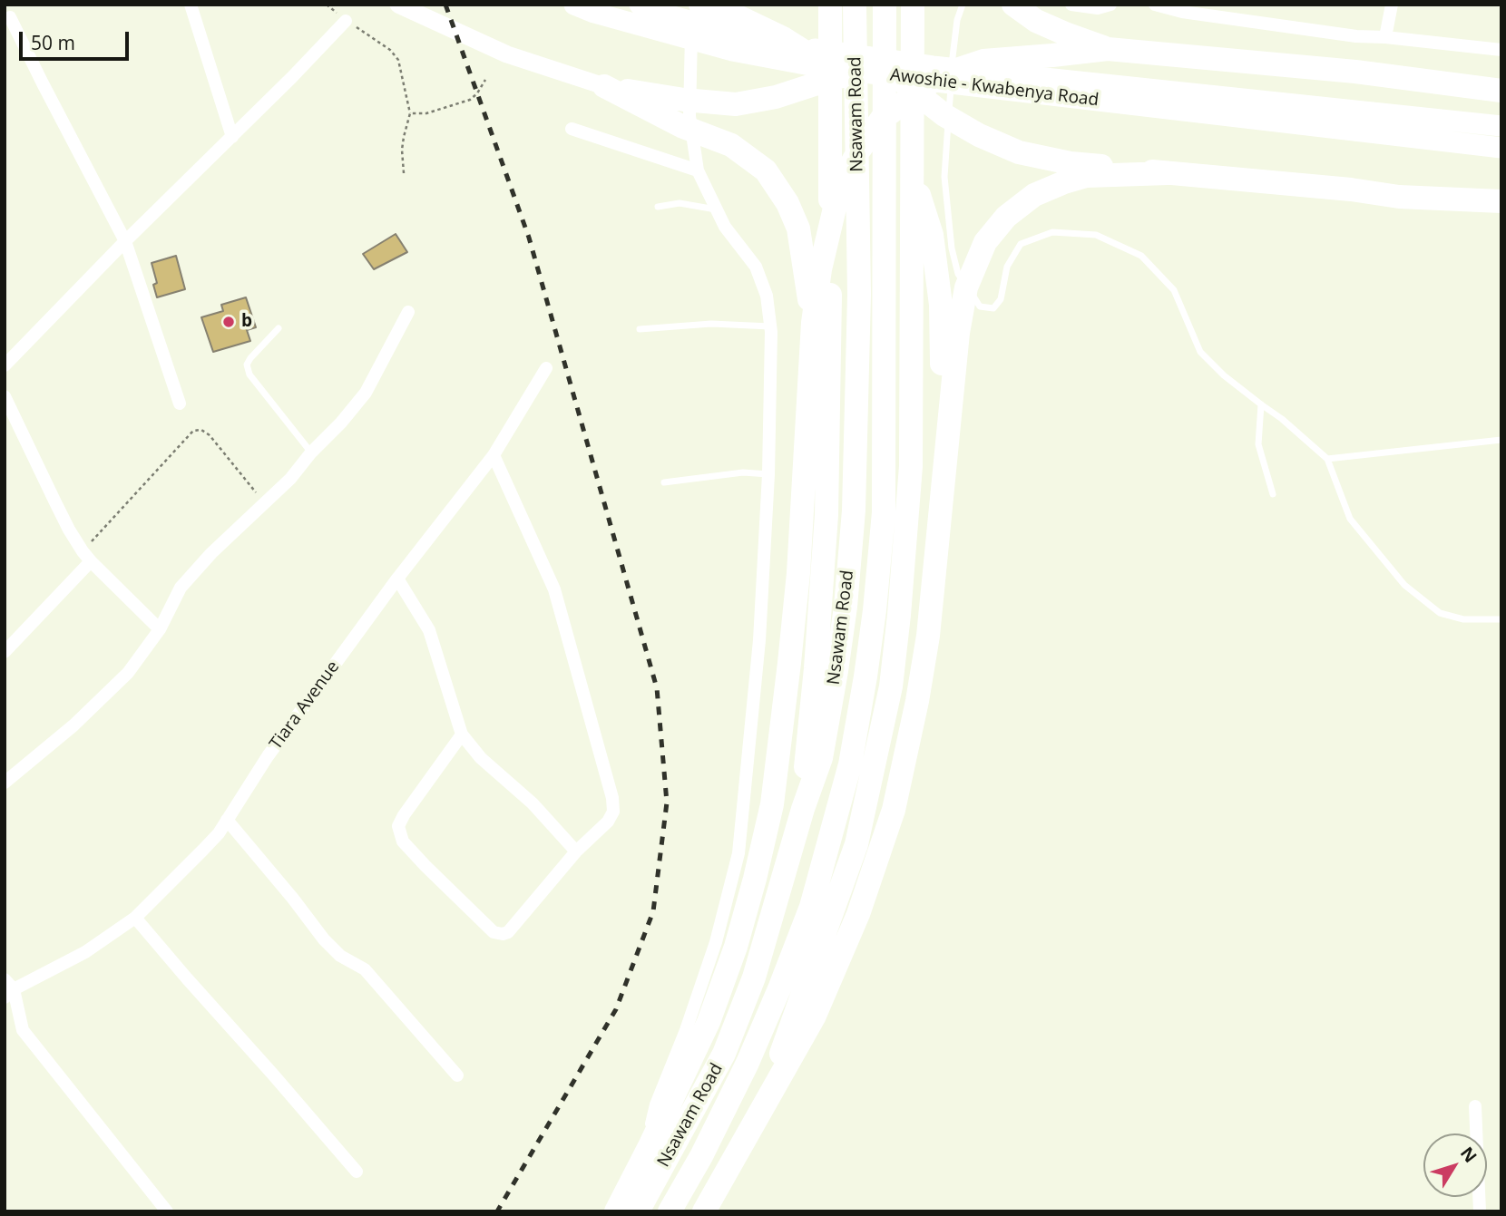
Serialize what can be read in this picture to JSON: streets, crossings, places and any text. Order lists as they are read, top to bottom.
{
  "streets": {
    "highway": ["Nsawam Road"],
    "main road": ["Awoshie - Kwabenya Road"],
    "street": ["Tiara Avenue"]
  },
  "places": ["b"],
  "scale_bar": "50 m",
  "north": "top right"
}
